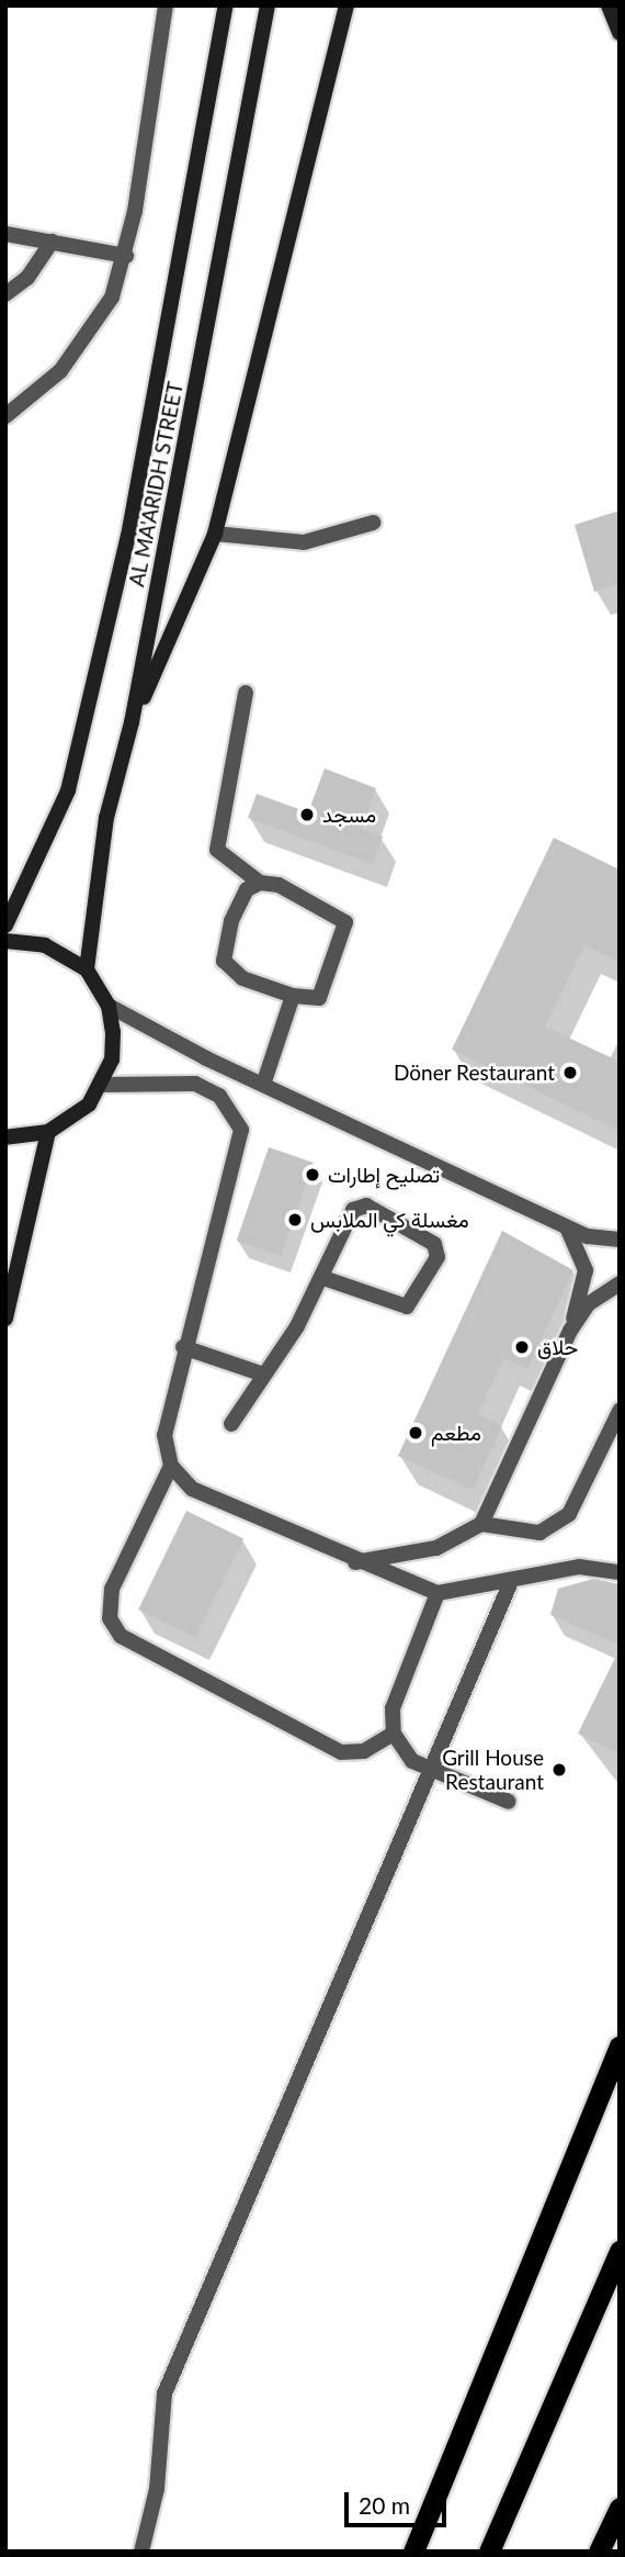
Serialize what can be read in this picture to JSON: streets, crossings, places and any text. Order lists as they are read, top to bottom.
{
  "streets": {
    "main road": ["AL MA'ARIDH STREET"]
  },
  "places": [
    "مسجد",
    "Döner Restaurant",
    "تصليح إطارات",
    "مغسلة كي الملابس",
    "حلاق",
    "مطعم",
    "Grill House Restaurant"
  ],
  "scale_bar": "20 m"
}
